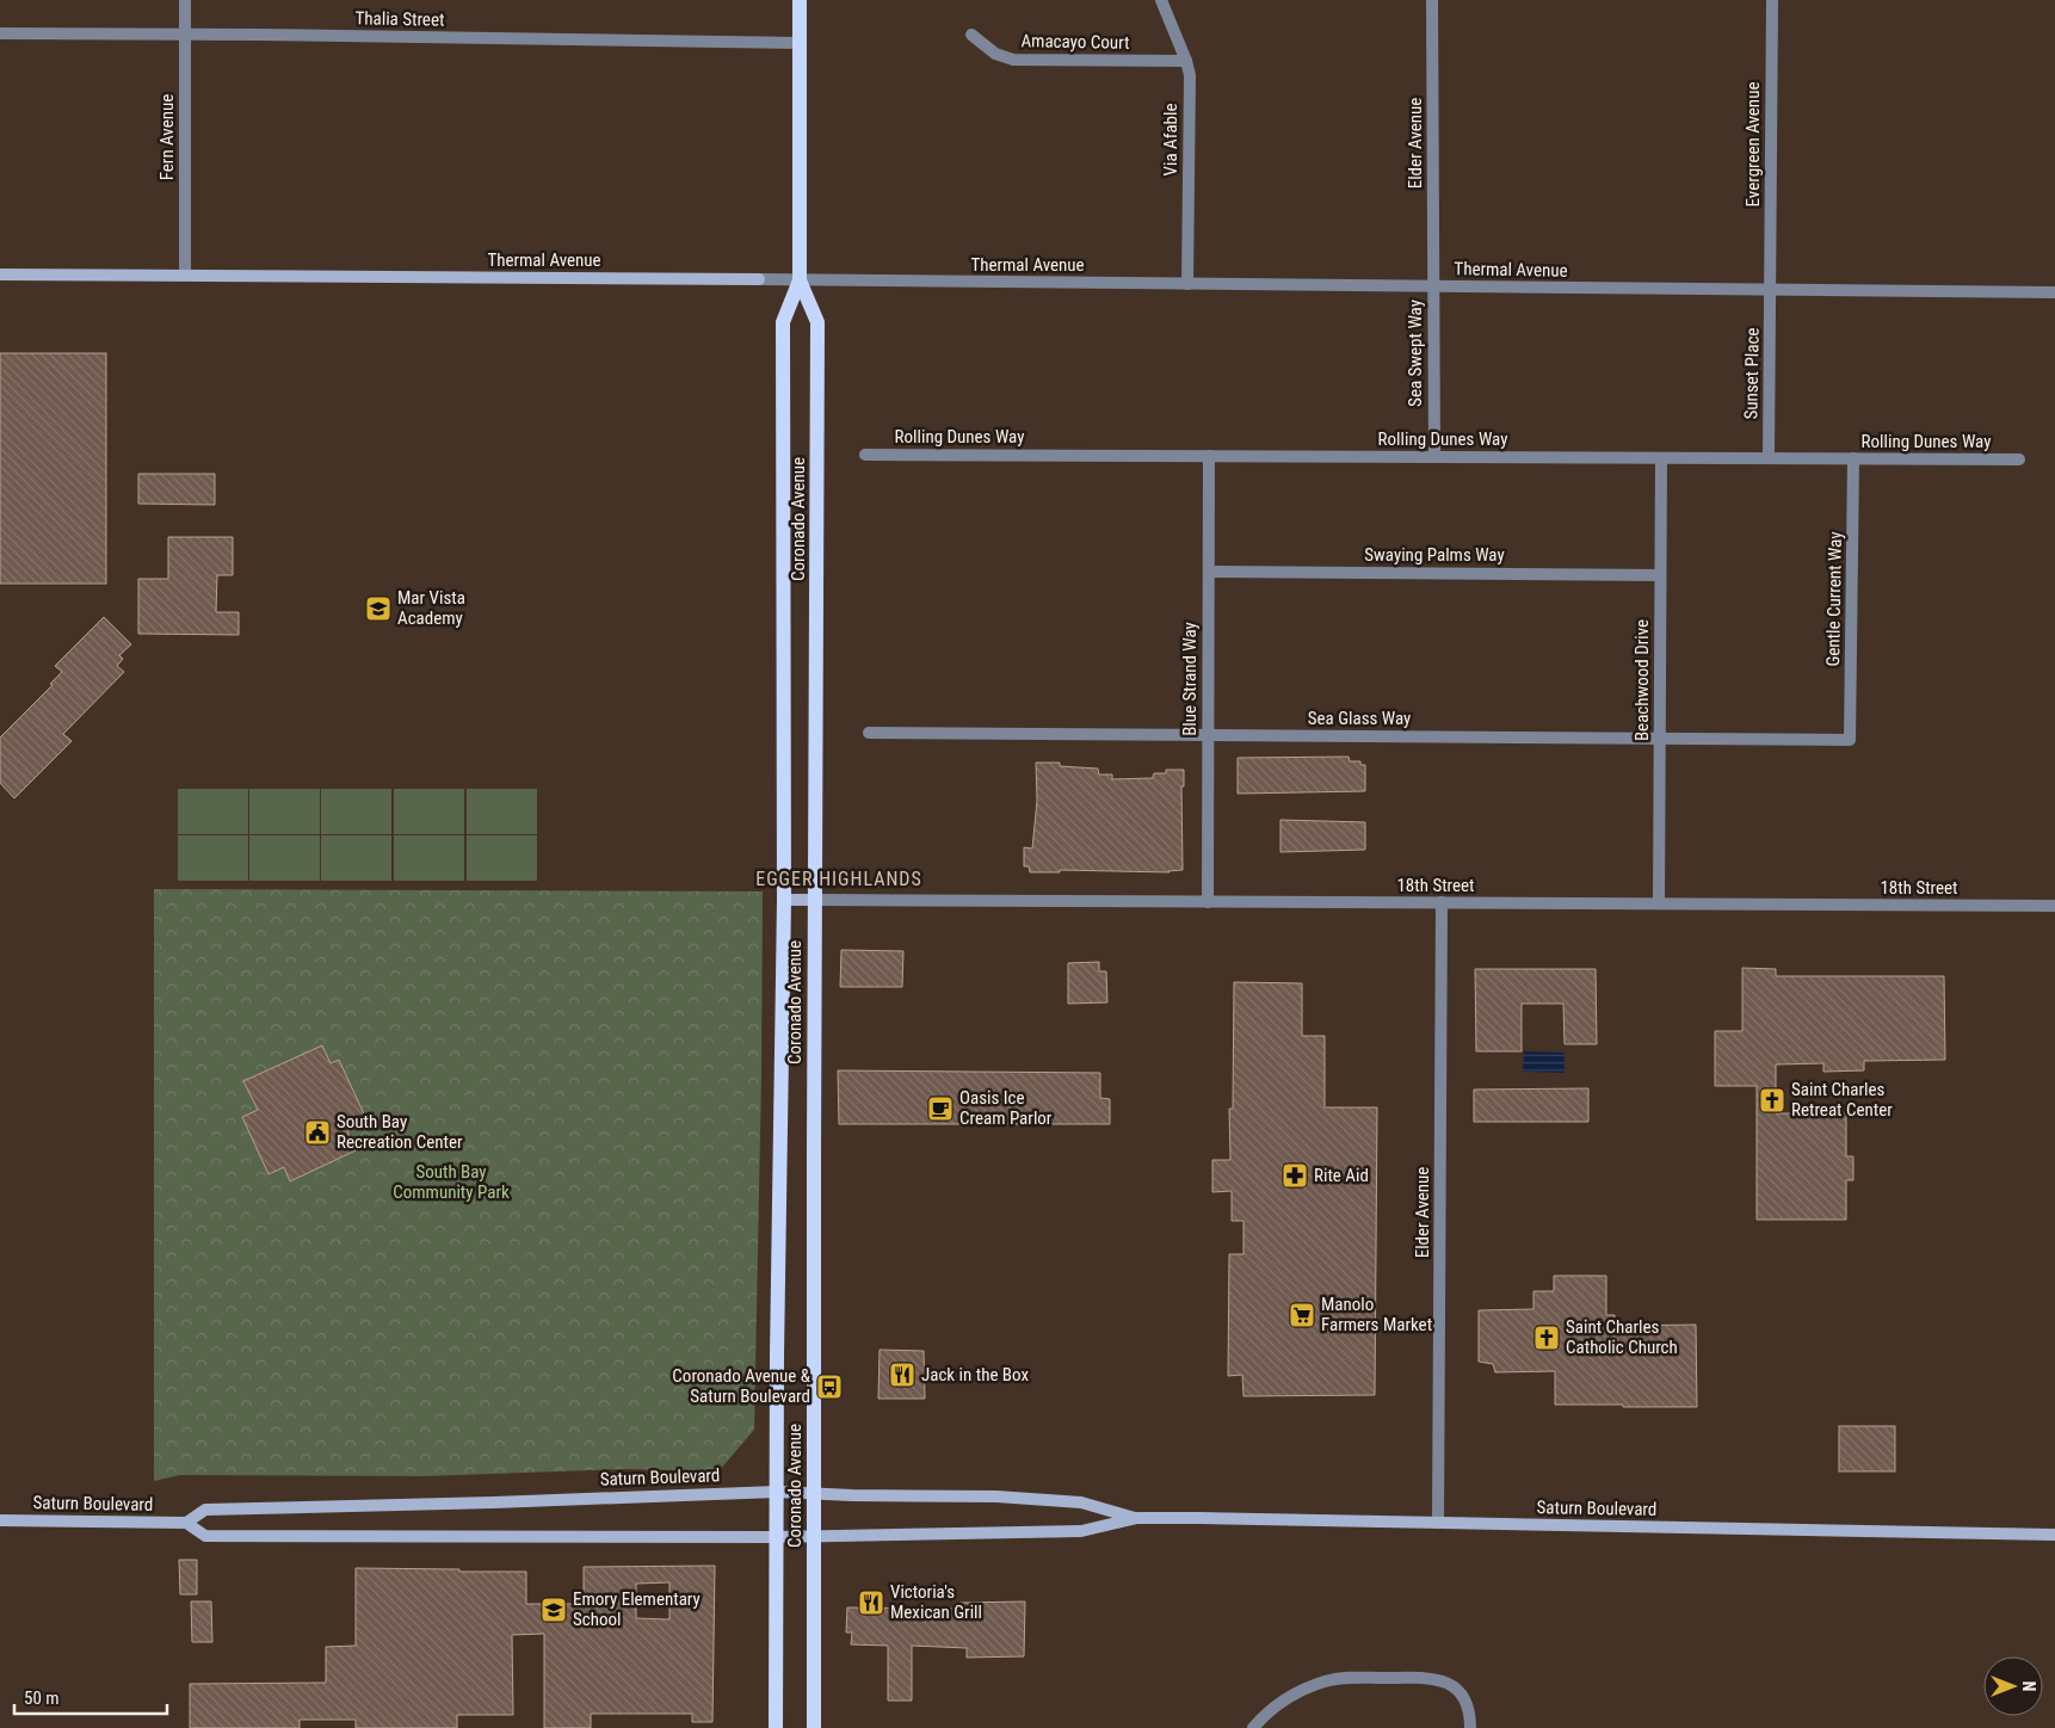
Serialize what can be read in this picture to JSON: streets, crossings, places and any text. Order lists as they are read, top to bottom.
{
  "streets": {
    "main road": ["Coronado Avenue"],
    "street": [
      "Thalia Street",
      "Amacayo Court",
      "Fern Avenue",
      "Via Afable",
      "Elder Avenue",
      "Evergreen Avenue",
      "Thermal Avenue",
      "Sea Swept Way",
      "Sunset Place",
      "Rolling Dunes Way",
      "Swaying Palms Way",
      "Gentle Current Way",
      "Blue Strand Way",
      "Beachwood Drive",
      "Sea Glass Way",
      "18th Street",
      "Saturn Boulevard"
    ]
  },
  "crossings": [
    ["Thalia Street", "Fern Avenue"],
    ["Thalia Street", "Coronado Avenue"],
    ["Amacayo Court", "Via Afable"],
    ["Fern Avenue", "Thermal Avenue"],
    ["Via Afable", "Thermal Avenue"],
    ["Elder Avenue", "Thermal Avenue"],
    ["Elder Avenue", "Sea Swept Way"],
    ["Elder Avenue", "18th Street"],
    ["Elder Avenue", "Saturn Boulevard"],
    ["Evergreen Avenue", "Thermal Avenue"],
    ["Evergreen Avenue", "Sunset Place"],
    ["Thermal Avenue", "Sea Swept Way"],
    ["Thermal Avenue", "Sunset Place"],
    ["Thermal Avenue", "Coronado Avenue"],
    ["Sea Swept Way", "Rolling Dunes Way"],
    ["Sunset Place", "Rolling Dunes Way"],
    ["Rolling Dunes Way", "Gentle Current Way"],
    ["Rolling Dunes Way", "Blue Strand Way"],
    ["Rolling Dunes Way", "Beachwood Drive"],
    ["Coronado Avenue", "18th Street"],
    ["Coronado Avenue", "Saturn Boulevard"],
    ["Swaying Palms Way", "Blue Strand Way"],
    ["Swaying Palms Way", "Beachwood Drive"],
    ["Gentle Current Way", "Sea Glass Way"],
    ["Blue Strand Way", "Sea Glass Way"],
    ["Blue Strand Way", "18th Street"],
    ["Beachwood Drive", "Sea Glass Way"],
    ["Beachwood Drive", "18th Street"]
  ],
  "districts": ["EGGER HIGHLANDS"],
  "parks": ["South Bay Community Park"],
  "places": {
    "school or university": ["Mar Vista Academy", "Emory Elementary School"],
    "church": ["Saint Charles Retreat Center", "Saint Charles Catholic Church"],
    "cafe": ["Oasis Ice Cream Parlor"],
    "public building": ["South Bay Recreation Center"],
    "pharmacy": ["Rite Aid"],
    "supermarket": ["Manolo Farmers Market"],
    "restaurant": ["Jack in the Box", "Victoria's Mexican Grill"],
    "bus stop": ["Coronado Avenue & Saturn Boulevard"]
  },
  "scale_bar": "50 m",
  "north": "right"
}
